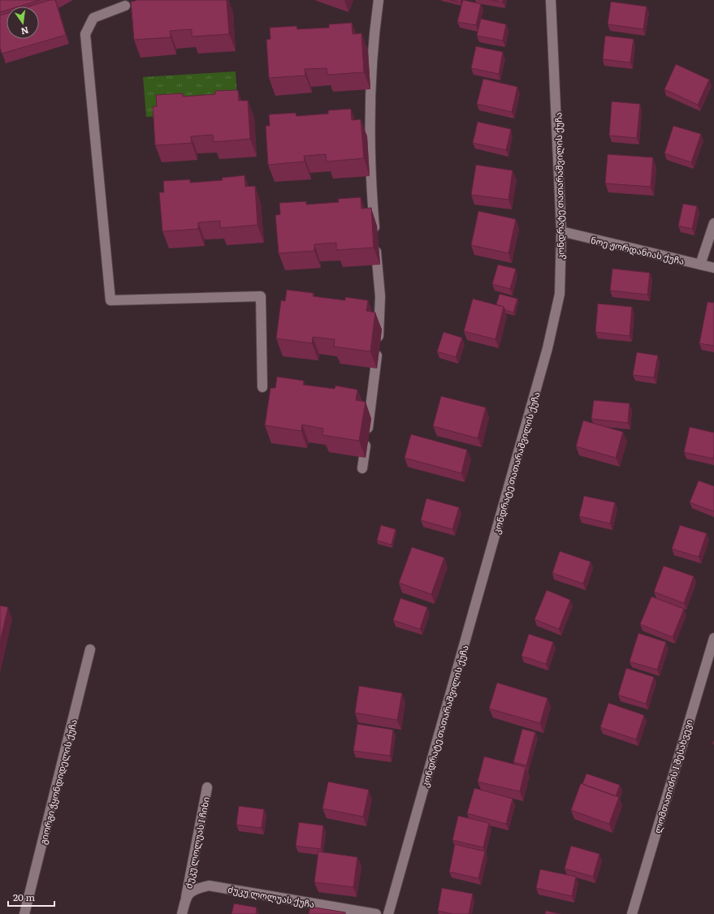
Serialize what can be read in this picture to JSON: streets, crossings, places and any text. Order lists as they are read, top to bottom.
{
  "streets": {
    "street": [
      "კონდრატე თათარაშვილის ქუჩა",
      "ნოე ჟორდანიას ქუჩა",
      "ლომთათიძის I შესახვევი",
      "გიორგი ჭყონდიდელის ქუჩა",
      "ძუკუ ლოლუას I ჩიხი",
      "ძუკუ ლოლუას ქუჩა"
    ]
  },
  "crossings": [
    ["კონდრატე თათარაშვილის ქუჩა", "ნოე ჟორდანიას ქუჩა"],
    ["ძუკუ ლოლუას I ჩიხი", "ძუკუ ლოლუას ქუჩა"]
  ],
  "scale_bar": "20 m",
  "north": "bottom"
}
